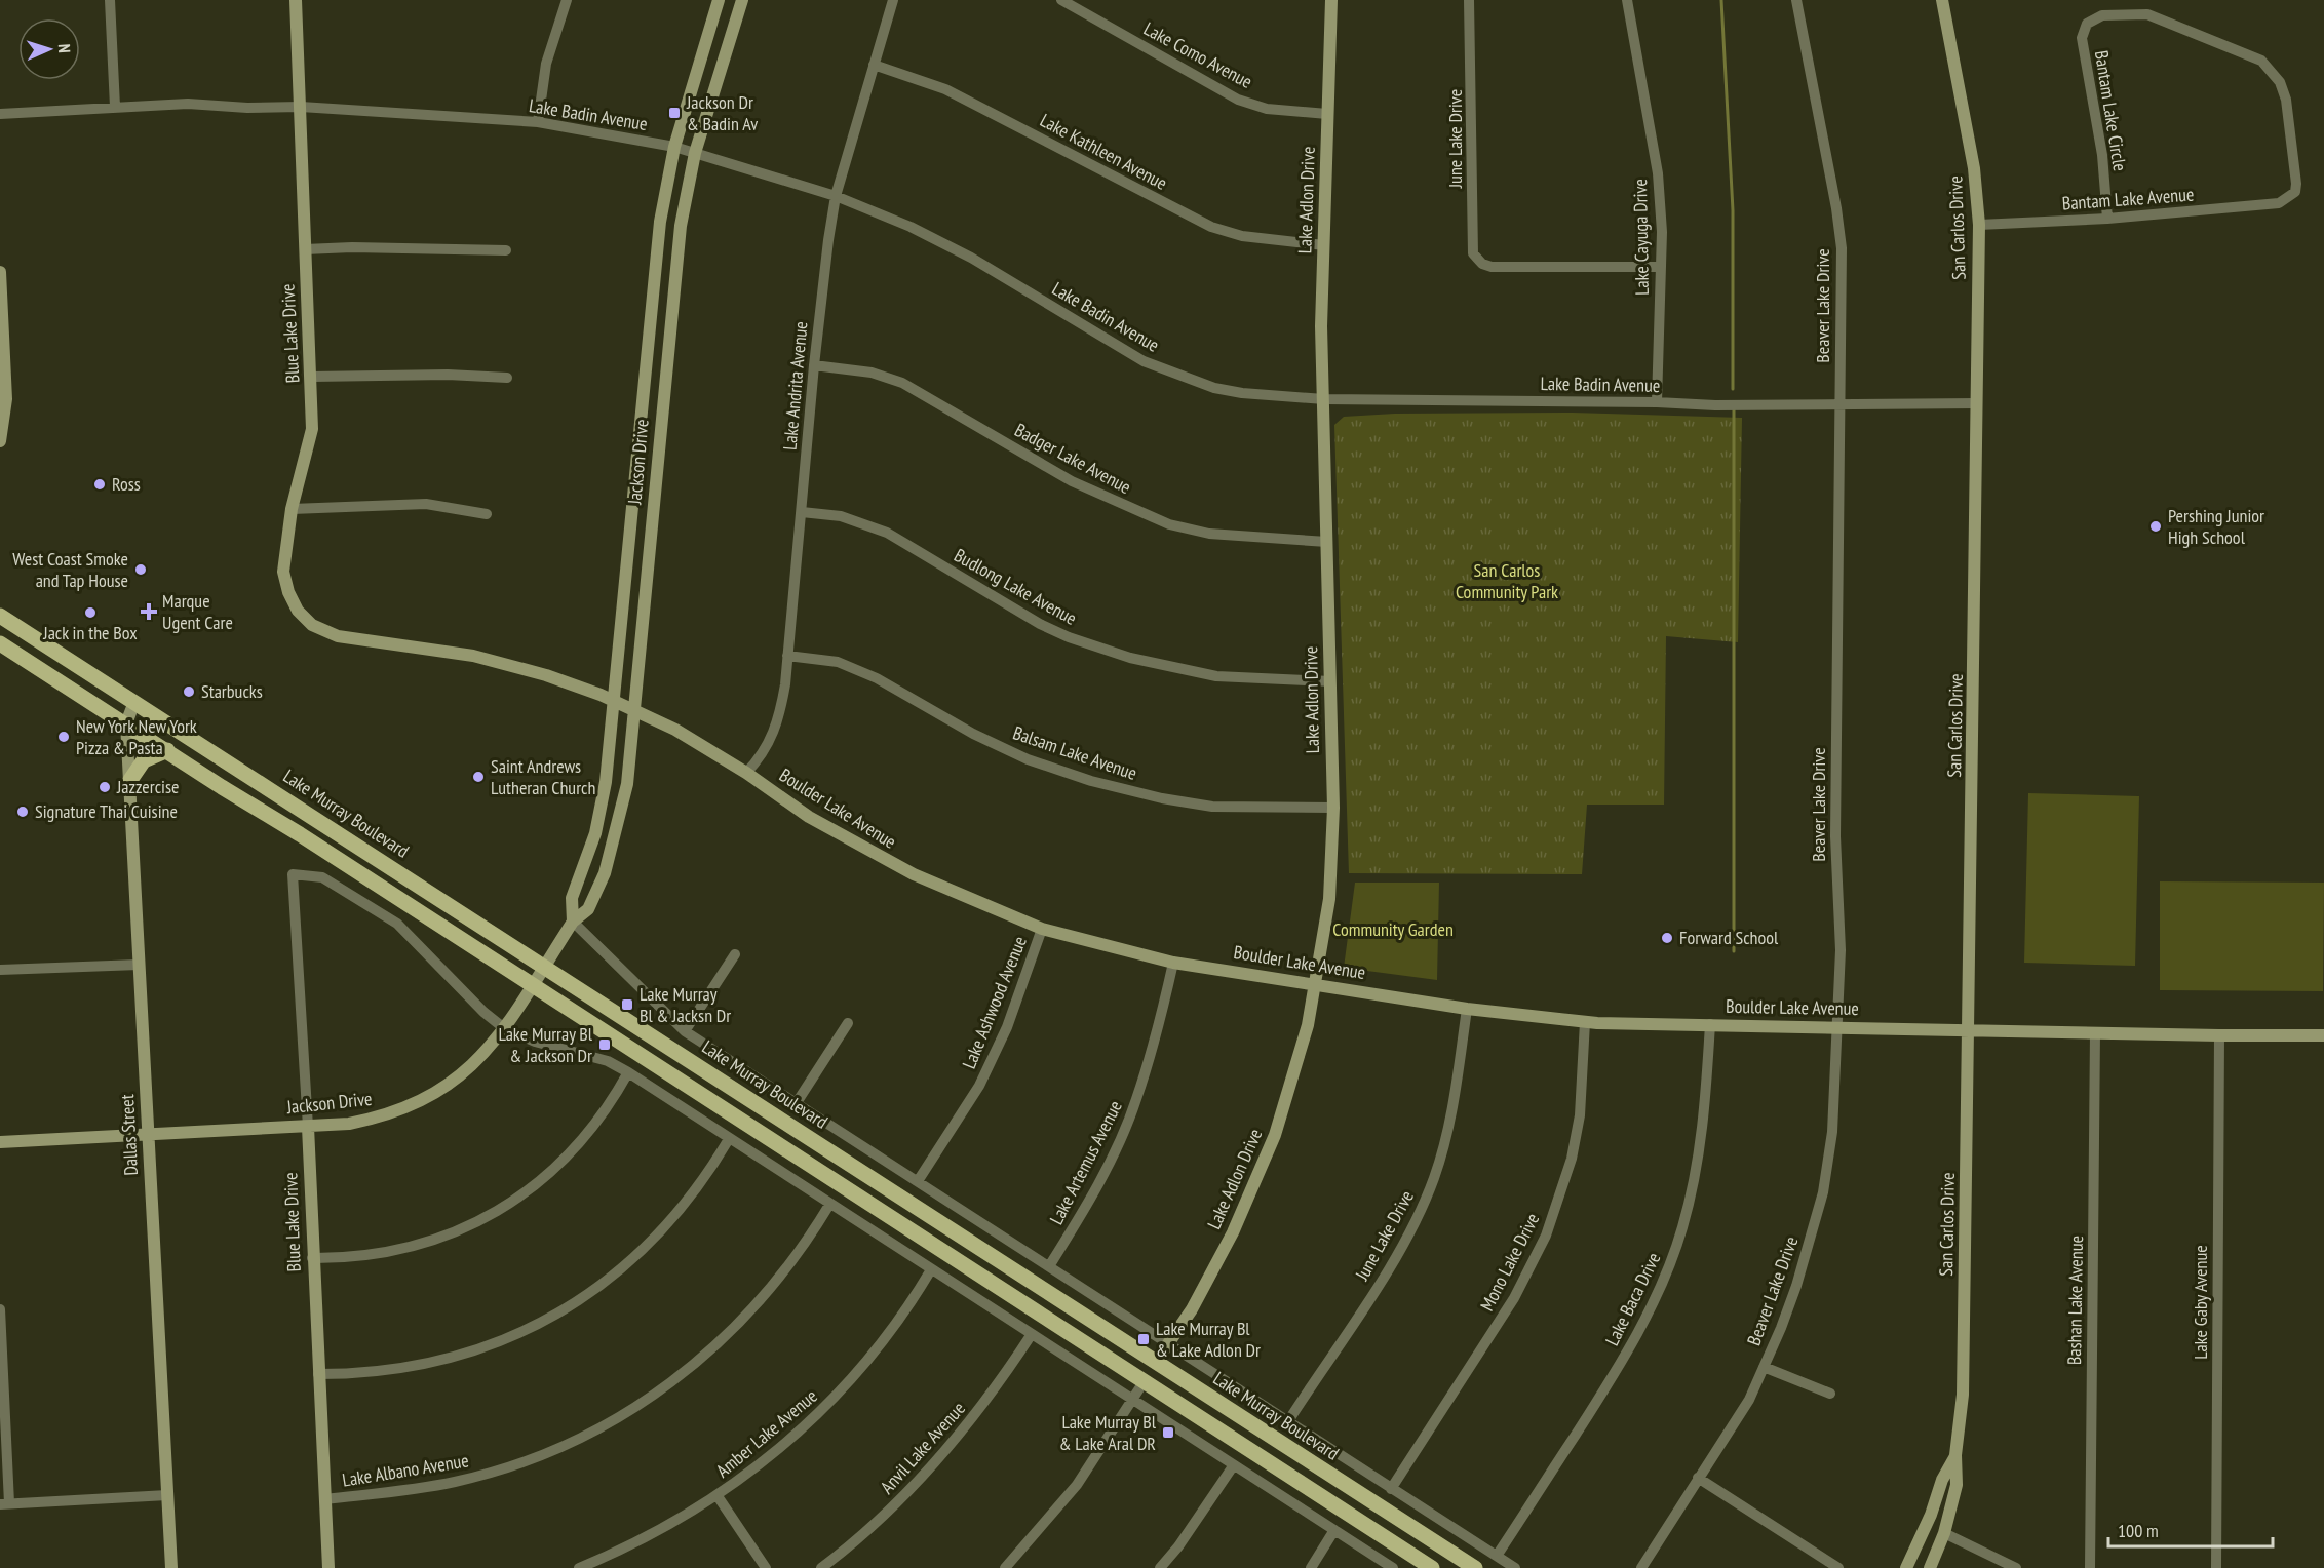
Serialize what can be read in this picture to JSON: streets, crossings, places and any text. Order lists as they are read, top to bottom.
{
  "streets": {
    "main road": ["Lake Murray Boulevard"],
    "street": [
      "Lake Como Avenue",
      "Bantam Lake Circle",
      "Lake Badin Avenue",
      "June Lake Drive",
      "Lake Kathleen Avenue",
      "Bantam Lake Avenue",
      "Lake Adlon Drive",
      "San Carlos Drive",
      "Lake Cayuga Drive",
      "Beaver Lake Drive",
      "Blue Lake Drive",
      "Lake Andrita Avenue",
      "Badger Lake Avenue",
      "Jackson Drive",
      "Budlong Lake Avenue",
      "Balsam Lake Avenue",
      "Boulder Lake Avenue",
      "Lake Ashwood Avenue",
      "Dallas Street",
      "Lake Artemus Avenue",
      "Mono Lake Drive",
      "Lake Baca Drive",
      "Bashan Lake Avenue",
      "Lake Gaby Avenue",
      "Amber Lake Avenue",
      "Anvil Lake Avenue",
      "Lake Albano Avenue"
    ]
  },
  "crossings": [
    ["Lake Como Avenue", "Lake Adlon Drive"],
    ["Bantam Lake Circle", "Bantam Lake Avenue"],
    ["Lake Badin Avenue", "Lake Adlon Drive"],
    ["Lake Badin Avenue", "San Carlos Drive"],
    ["Lake Badin Avenue", "Lake Cayuga Drive"],
    ["Lake Badin Avenue", "Beaver Lake Drive"],
    ["Lake Badin Avenue", "Blue Lake Drive"],
    ["Lake Badin Avenue", "Lake Andrita Avenue"],
    ["Lake Badin Avenue", "Jackson Drive"],
    ["June Lake Drive", "Lake Cayuga Drive"],
    ["June Lake Drive", "Boulder Lake Avenue"],
    ["June Lake Drive", "Lake Murray Boulevard"],
    ["Lake Kathleen Avenue", "Lake Adlon Drive"],
    ["Lake Kathleen Avenue", "Lake Andrita Avenue"],
    ["Bantam Lake Avenue", "San Carlos Drive"],
    ["Lake Adlon Drive", "Badger Lake Avenue"],
    ["Lake Adlon Drive", "Budlong Lake Avenue"],
    ["Lake Adlon Drive", "Balsam Lake Avenue"],
    ["Lake Adlon Drive", "Boulder Lake Avenue"],
    ["Lake Adlon Drive", "Lake Murray Boulevard"],
    ["San Carlos Drive", "Boulder Lake Avenue"],
    ["Beaver Lake Drive", "Boulder Lake Avenue"],
    ["Blue Lake Drive", "Jackson Drive"],
    ["Blue Lake Drive", "Boulder Lake Avenue"],
    ["Blue Lake Drive", "Lake Albano Avenue"],
    ["Lake Andrita Avenue", "Badger Lake Avenue"],
    ["Lake Andrita Avenue", "Budlong Lake Avenue"],
    ["Lake Andrita Avenue", "Balsam Lake Avenue"],
    ["Lake Andrita Avenue", "Boulder Lake Avenue"],
    ["Jackson Drive", "Boulder Lake Avenue"],
    ["Jackson Drive", "Lake Murray Boulevard"],
    ["Jackson Drive", "Dallas Street"],
    ["Boulder Lake Avenue", "Lake Ashwood Avenue"],
    ["Boulder Lake Avenue", "Lake Artemus Avenue"],
    ["Boulder Lake Avenue", "Mono Lake Drive"],
    ["Boulder Lake Avenue", "Lake Baca Drive"],
    ["Boulder Lake Avenue", "Bashan Lake Avenue"],
    ["Boulder Lake Avenue", "Lake Gaby Avenue"],
    ["Lake Murray Boulevard", "Lake Ashwood Avenue"],
    ["Lake Murray Boulevard", "Dallas Street"],
    ["Lake Murray Boulevard", "Lake Artemus Avenue"],
    ["Lake Murray Boulevard", "Mono Lake Drive"],
    ["Lake Murray Boulevard", "Lake Baca Drive"]
  ],
  "parks": ["San Carlos Community Park", "Community Garden"],
  "places": {
    "transit": [
      "Jackson Dr & Badin Av",
      "Lake Murray Bl & Jacksn Dr",
      "Lake Murray Bl & Jackson Dr",
      "Lake Murray Bl & Lake Adlon Dr",
      "Lake Murray Bl & Lake Aral DR"
    ],
    "other": [
      "Ross",
      "Pershing Junior High School",
      "West Coast Smoke and Tap House",
      "Jack in the Box",
      "Starbucks",
      "New York New York Pizza & Pasta",
      "Saint Andrews Lutheran Church",
      "Jazzercise",
      "Signature Thai Cuisine",
      "Forward School"
    ],
    "health": ["Marque Ugent Care"]
  },
  "scale_bar": "100 m",
  "north": "right"
}
